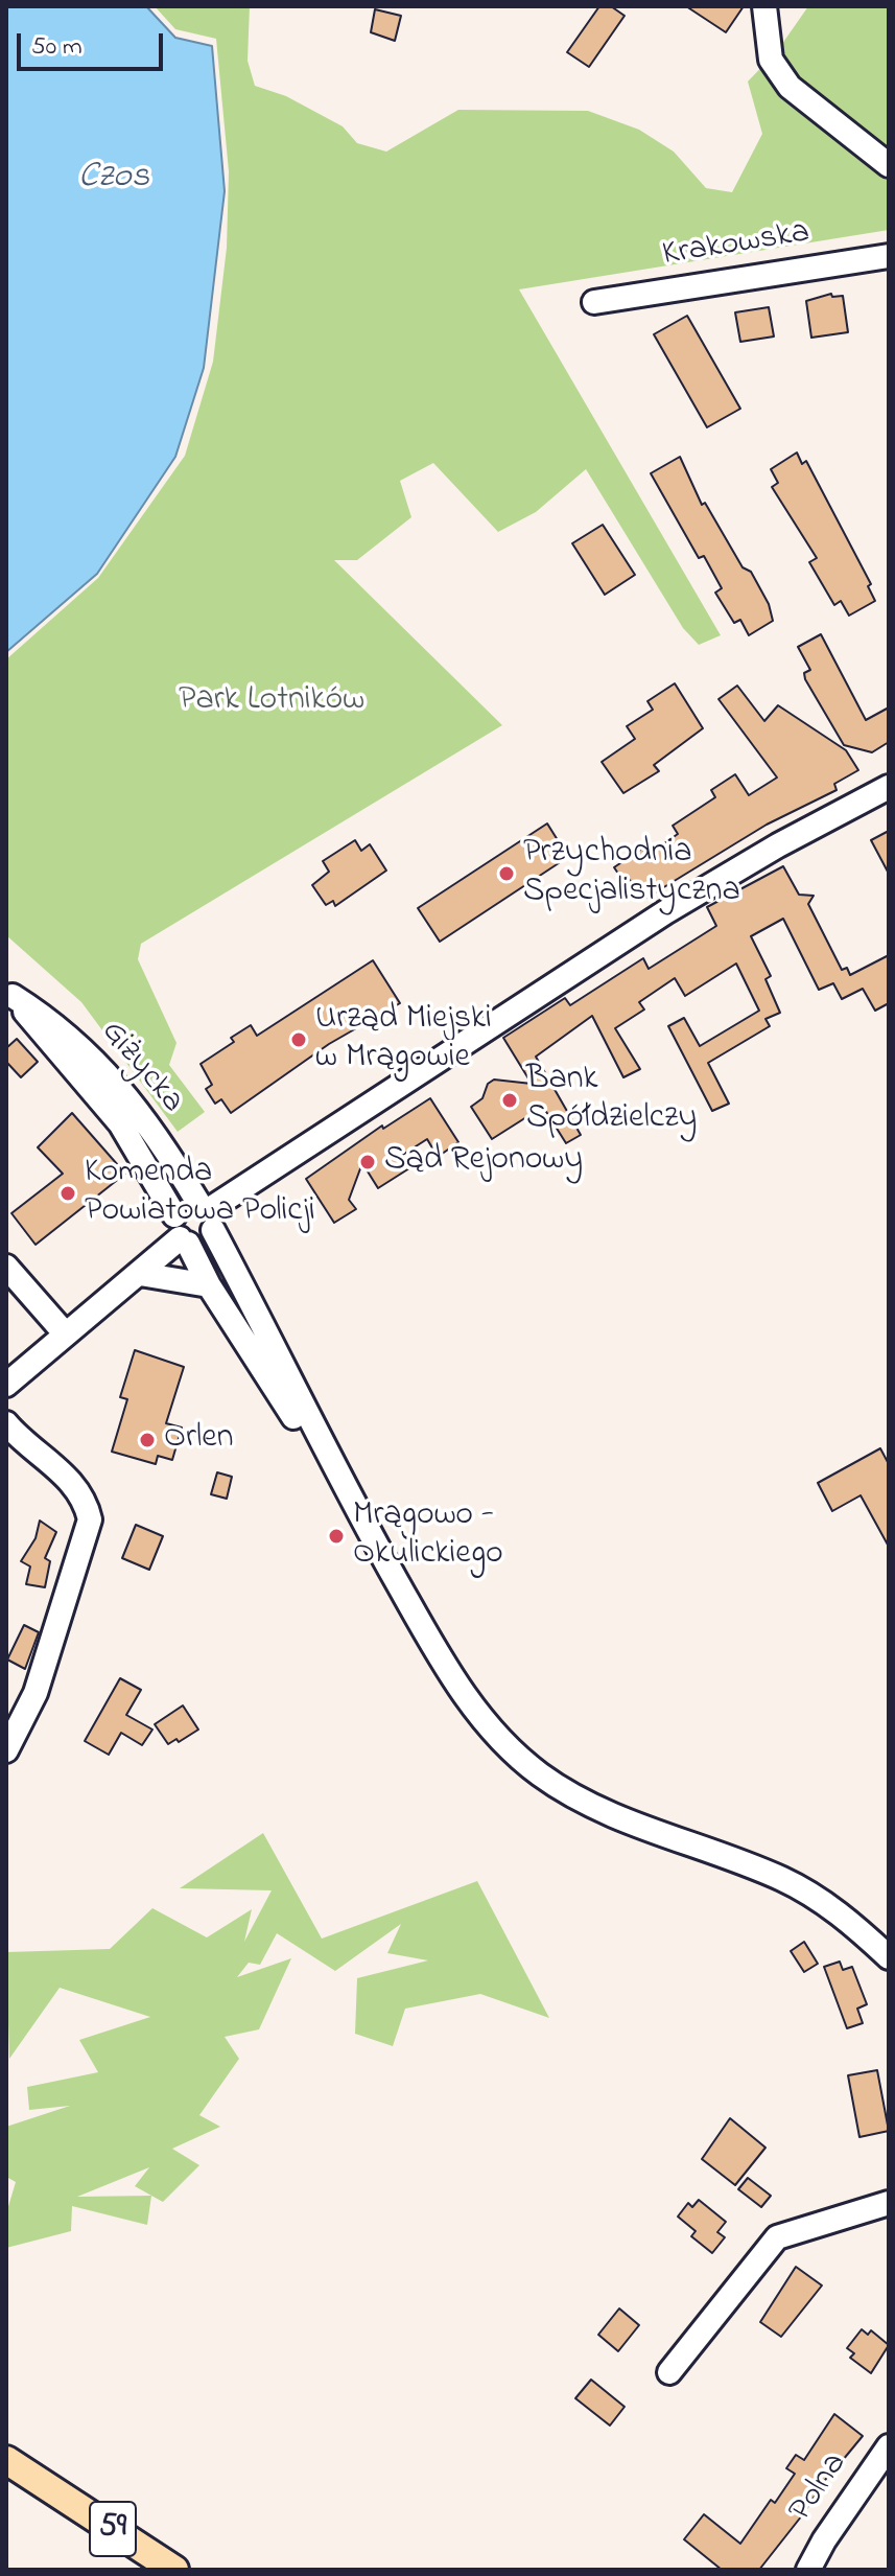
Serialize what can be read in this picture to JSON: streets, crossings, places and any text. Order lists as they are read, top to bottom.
{
  "streets": {
    "main road": ["59"],
    "street": ["Krakowska", "Giżycka", "Polna"]
  },
  "water": ["Czos"],
  "parks": ["Park Lotników"],
  "places": [
    "Przychodnia Specjalistyczna",
    "Urząd Miejski w Mrągowie",
    "Bank Spółdzielczy",
    "Sąd Rejonowy",
    "Komenda Powiatowa Policji",
    "Orlen",
    "Mrągowo - Okulickiego"
  ],
  "scale_bar": "50 m"
}
